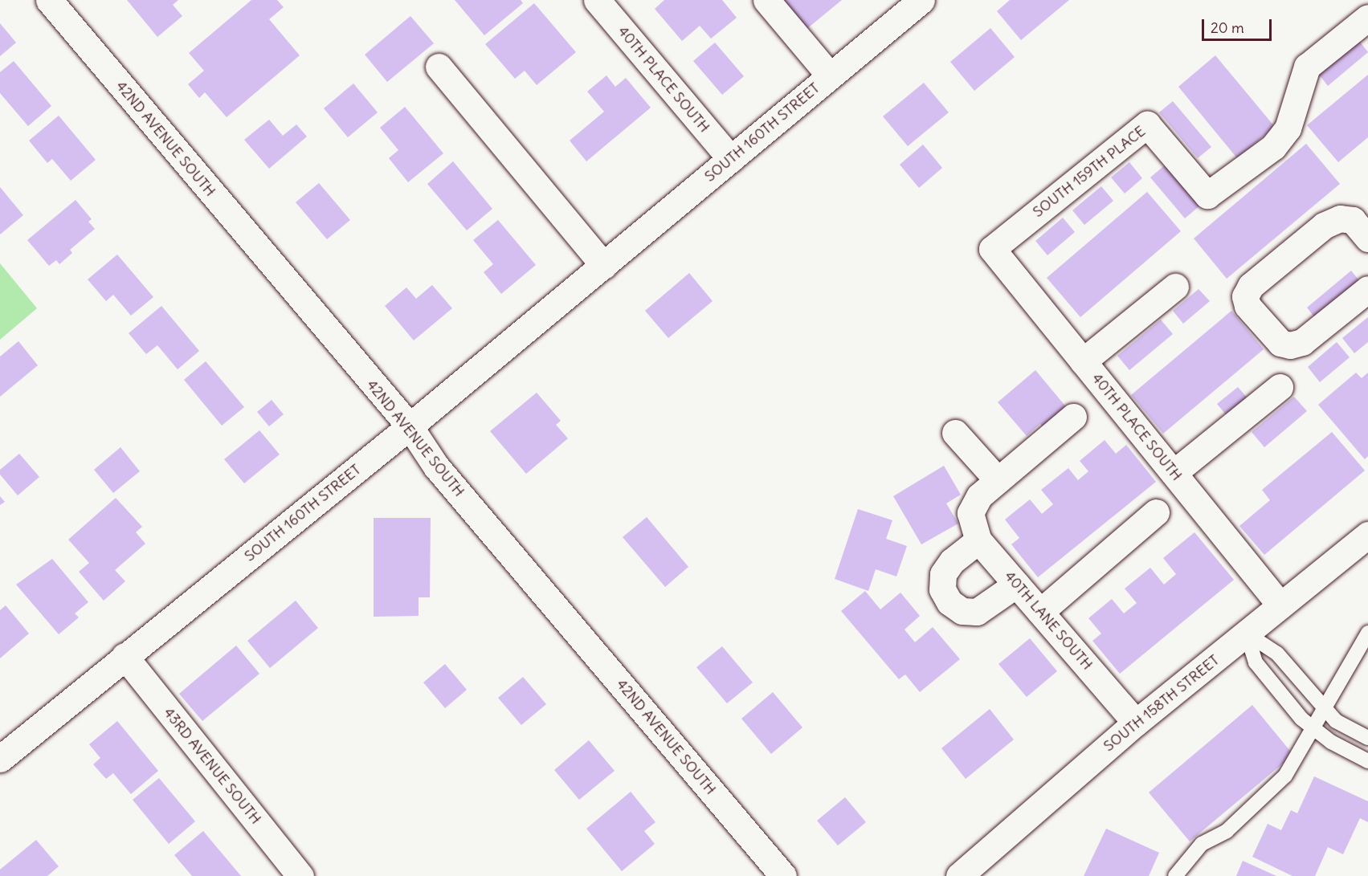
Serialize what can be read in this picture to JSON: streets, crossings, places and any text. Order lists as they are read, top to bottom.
{
  "streets": {
    "street": [
      "40TH PLACE SOUTH",
      "SOUTH 160TH STREET",
      "42ND AVENUE SOUTH",
      "SOUTH 159TH PLACE",
      "40TH LANE SOUTH",
      "SOUTH 158TH STREET",
      "43RD AVENUE SOUTH"
    ]
  },
  "crossings": [
    ["40TH PLACE SOUTH", "SOUTH 160TH STREET"],
    ["40TH PLACE SOUTH", "SOUTH 159TH PLACE"],
    ["40TH PLACE SOUTH", "SOUTH 158TH STREET"],
    ["SOUTH 160TH STREET", "42ND AVENUE SOUTH"],
    ["SOUTH 160TH STREET", "43RD AVENUE SOUTH"],
    ["40TH LANE SOUTH", "SOUTH 158TH STREET"]
  ],
  "scale_bar": "20 m"
}
